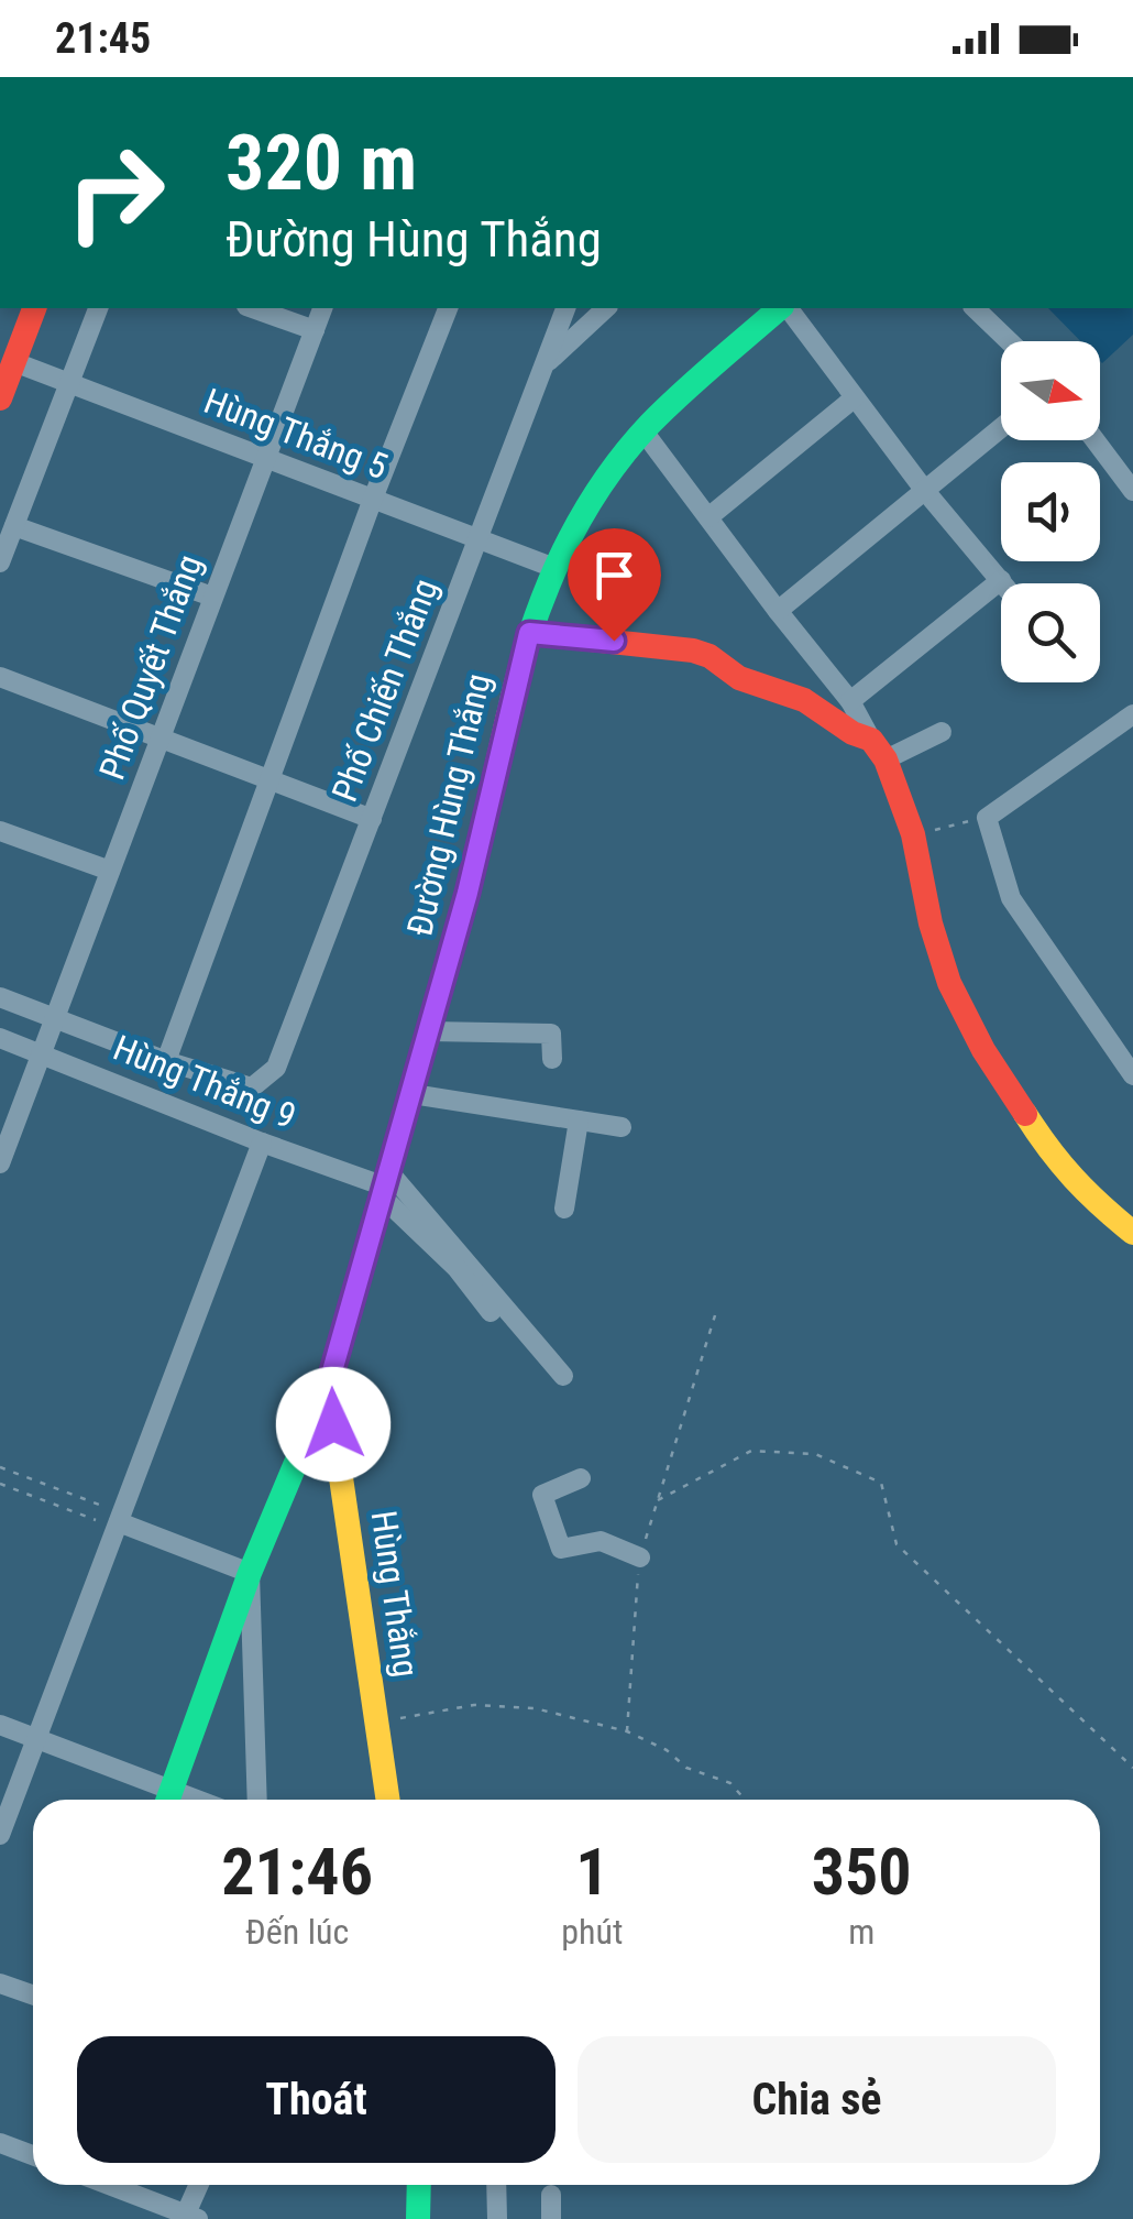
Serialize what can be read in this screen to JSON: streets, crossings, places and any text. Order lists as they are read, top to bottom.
{
  "streets": {
    "street": [
      "Hùng Thắng 5",
      "Phố Quyết Thắng",
      "Phố Chiến Thắng",
      "Đường Hùng Thắng",
      "Hùng Thắng 9",
      "Hùng Thắng"
    ]
  },
  "crossings": [
    ["Hùng Thắng 5", "Phố Quyết Thắng"],
    ["Hùng Thắng 5", "Phố Chiến Thắng"],
    ["Hùng Thắng 5", "Đường Hùng Thắng"],
    ["Phố Quyết Thắng", "Hùng Thắng 9"],
    ["Đường Hùng Thắng", "Hùng Thắng 9"],
    ["Đường Hùng Thắng", "Hùng Thắng"]
  ],
  "north": "right",
  "page": {
    "status": "21:45",
    "turn": ["320 m", "Đường Hùng Thắng"],
    "eta": [
      "21:46",
      "Đến lúc",
      "1",
      "phút",
      "350",
      "m"
    ],
    "buttons": ["Thoát", "Chia sẻ"]
  }
}
